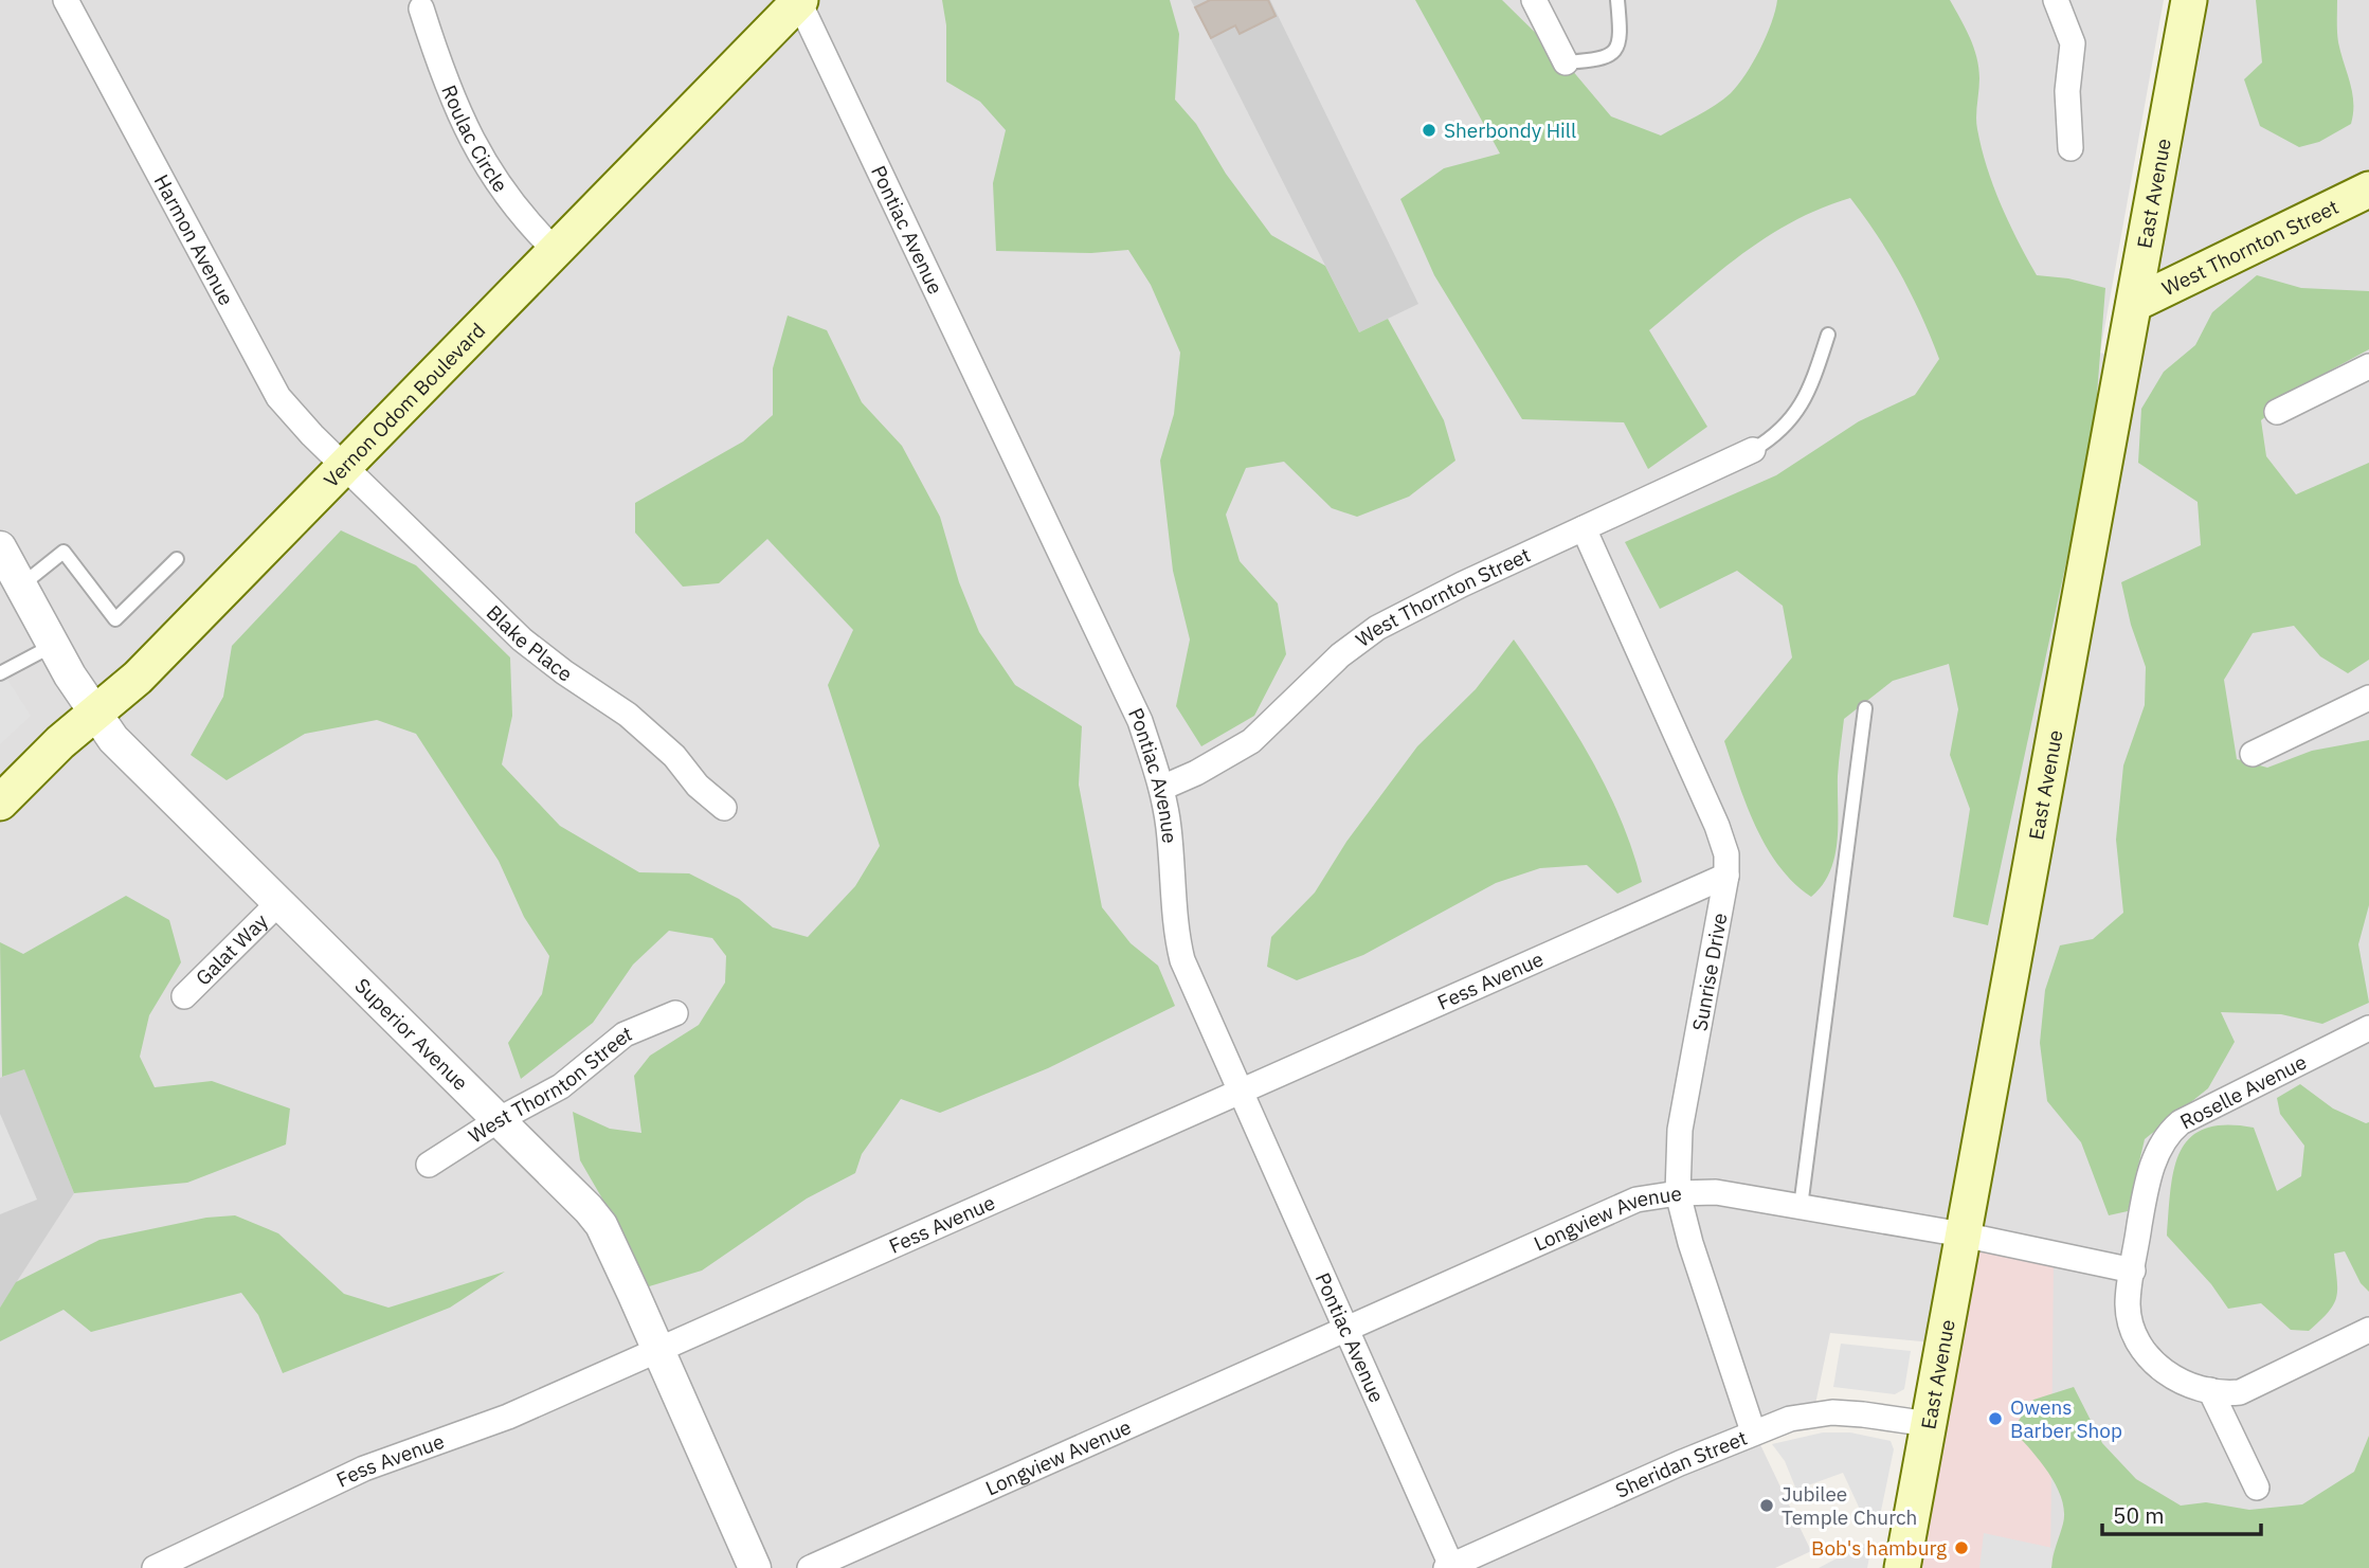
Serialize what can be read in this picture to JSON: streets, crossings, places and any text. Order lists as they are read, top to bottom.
{
  "streets": {
    "main road": ["East Avenue", "West Thornton Street", "Vernon Odom Boulevard"],
    "street": [
      "Roulac Circle",
      "Pontiac Avenue",
      "Harmon Avenue",
      "Blake Place",
      "Galat Way",
      "Sunrise Drive",
      "Fess Avenue",
      "Superior Avenue",
      "Roselle Avenue",
      "Longview Avenue",
      "Sheridan Street"
    ]
  },
  "crossings": [
    ["Roulac Circle", "Vernon Odom Boulevard"],
    ["East Avenue", "West Thornton Street"],
    ["East Avenue", "Longview Avenue"],
    ["East Avenue", "Sheridan Street"],
    ["Pontiac Avenue", "West Thornton Street"],
    ["Pontiac Avenue", "Vernon Odom Boulevard"],
    ["Pontiac Avenue", "Fess Avenue"],
    ["Pontiac Avenue", "Longview Avenue"],
    ["Pontiac Avenue", "Sheridan Street"],
    ["Harmon Avenue", "Vernon Odom Boulevard"],
    ["Harmon Avenue", "Blake Place"],
    ["West Thornton Street", "Sunrise Drive"],
    ["West Thornton Street", "Superior Avenue"],
    ["Vernon Odom Boulevard", "Blake Place"],
    ["Vernon Odom Boulevard", "Superior Avenue"],
    ["Galat Way", "Superior Avenue"],
    ["Sunrise Drive", "Fess Avenue"],
    ["Sunrise Drive", "Longview Avenue"],
    ["Sunrise Drive", "Sheridan Street"],
    ["Fess Avenue", "Superior Avenue"],
    ["Roselle Avenue", "Longview Avenue"]
  ],
  "places": [
    "Sherbondy Hill",
    "Owens Barber Shop",
    "Jubilee Temple Church",
    "Bob's hamburg"
  ],
  "scale_bar": "50 m"
}
